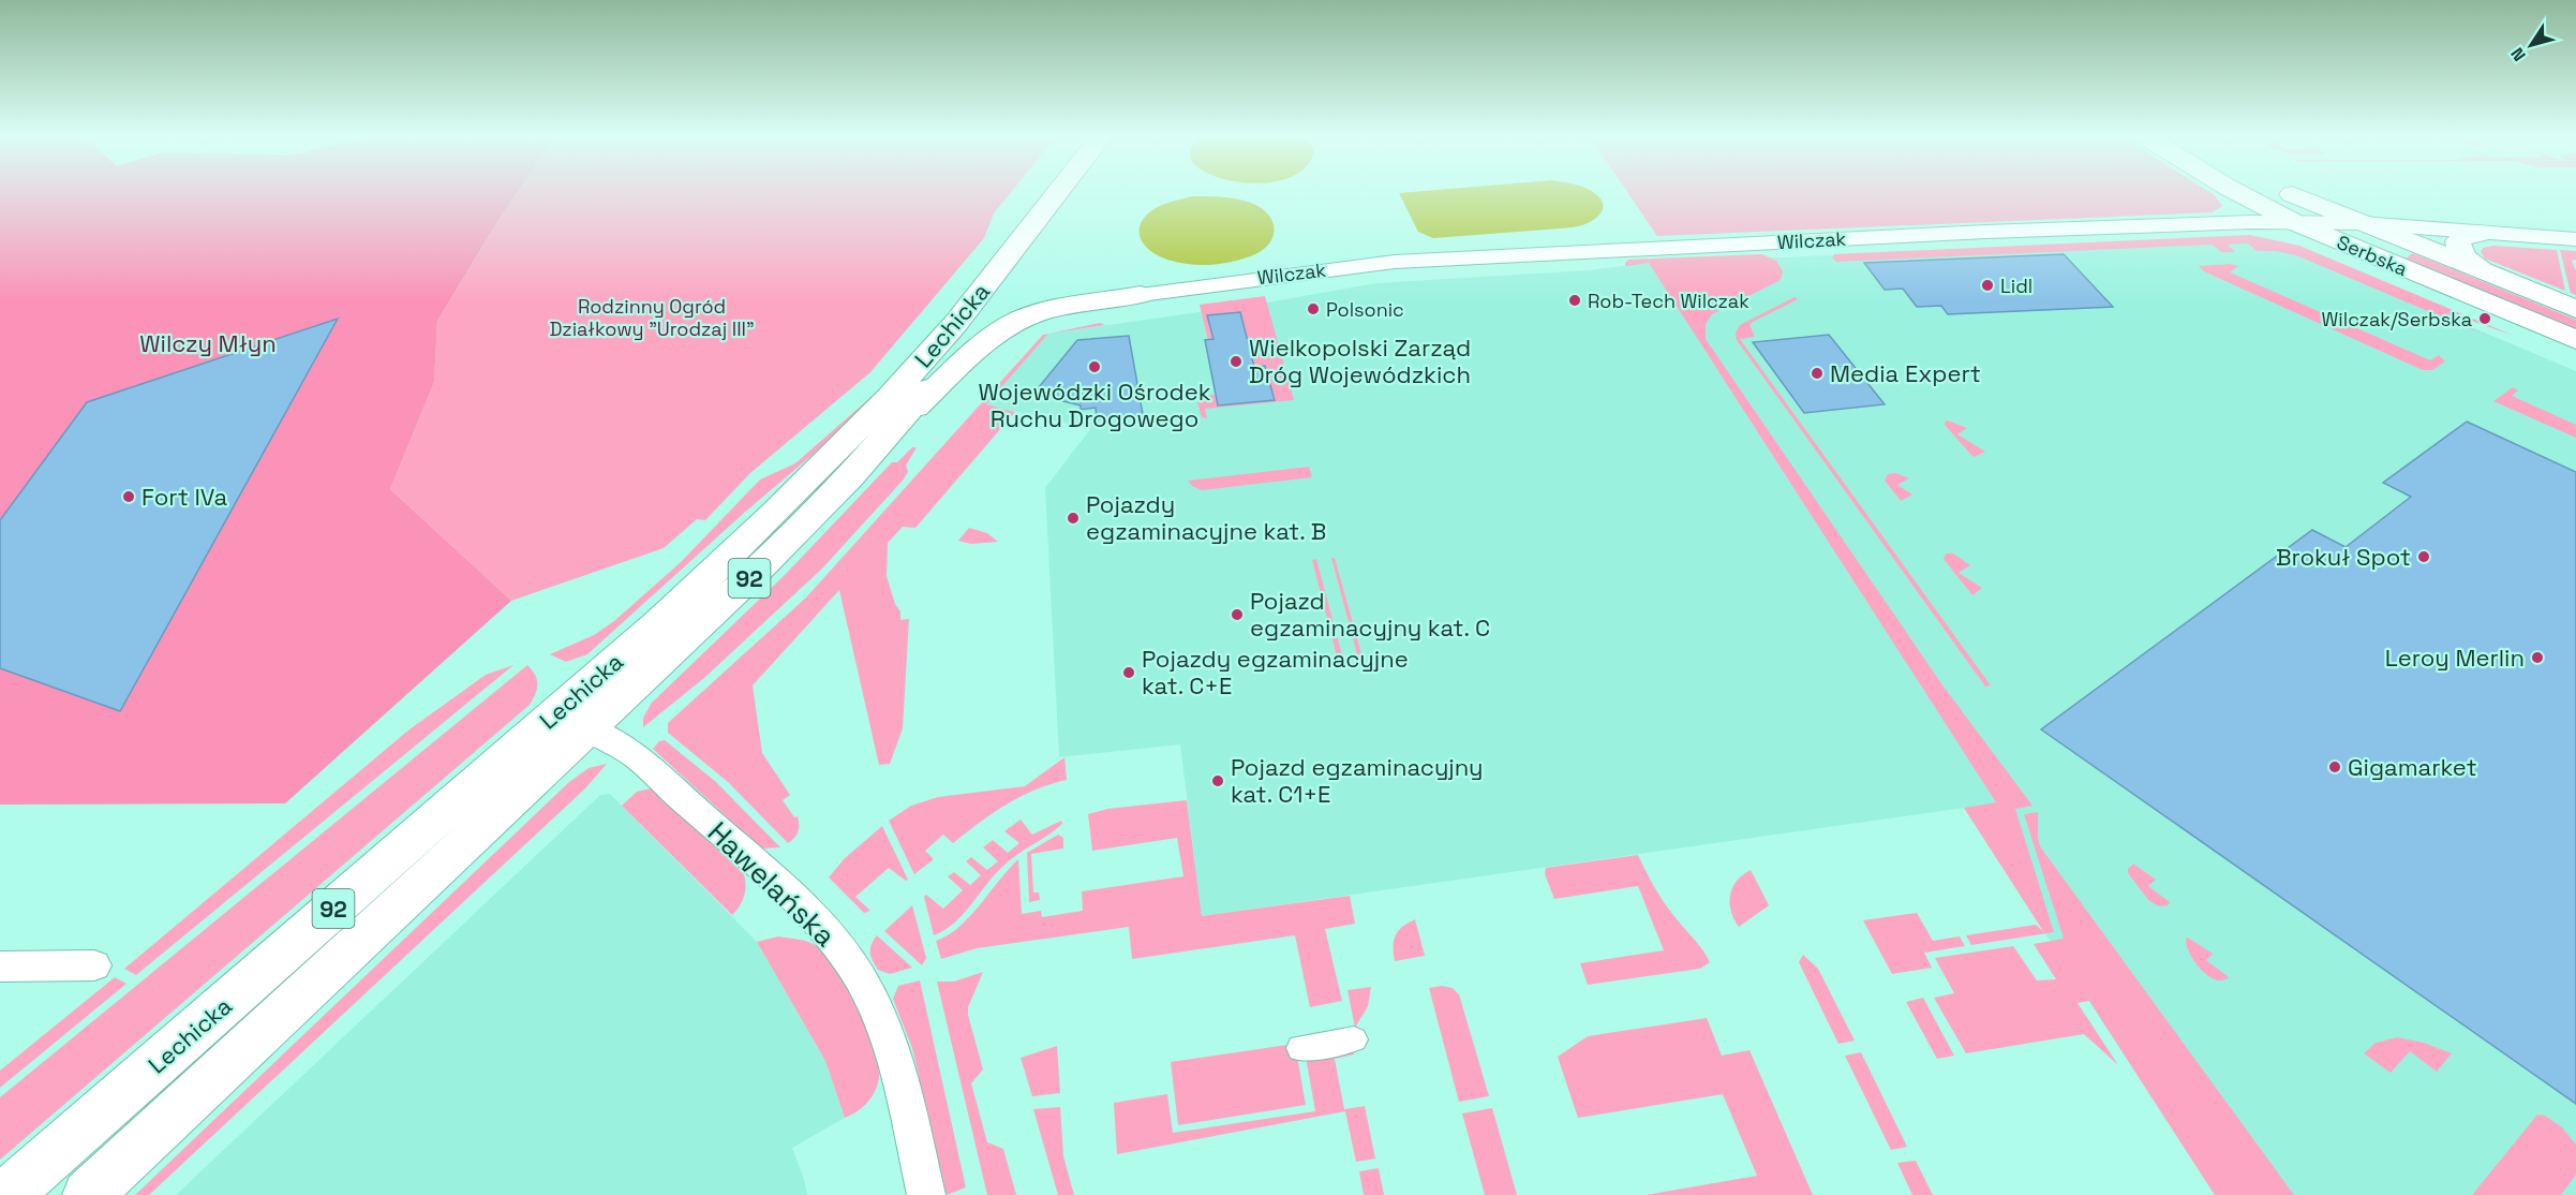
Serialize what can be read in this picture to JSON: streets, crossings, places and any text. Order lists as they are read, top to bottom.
{
  "streets": {
    "main road": ["Serbska", "Lechicka", "92"],
    "street": ["Wilczak", "Hawelańska"]
  },
  "crossings": [
    ["Wilczak", "Serbska"],
    ["Lechicka", "Hawelańska"]
  ],
  "parks": ["Rodzinny Ogród Działkowy \"Urodzaj III\"", "Wilczy Młyn"],
  "places": [
    "Lidl",
    "Rob-Tech Wilczak",
    "Polsonic",
    "Wilczak/Serbska",
    "Wielkopolski Zarząd Dróg Wojewódzkich",
    "Wojewódzki Ośrodek Ruchu Drogowego",
    "Media Expert",
    "Fort IVa",
    "Pojazdy egzaminacyjne kat. B",
    "Brokuł Spot",
    "Pojazd egzaminacyjny kat. C",
    "Leroy Merlin",
    "Pojazdy egzaminacyjne kat. C+E",
    "Gigamarket",
    "Pojazd egzaminacyjny kat. C1+E"
  ],
  "north": "bottom left"
}
